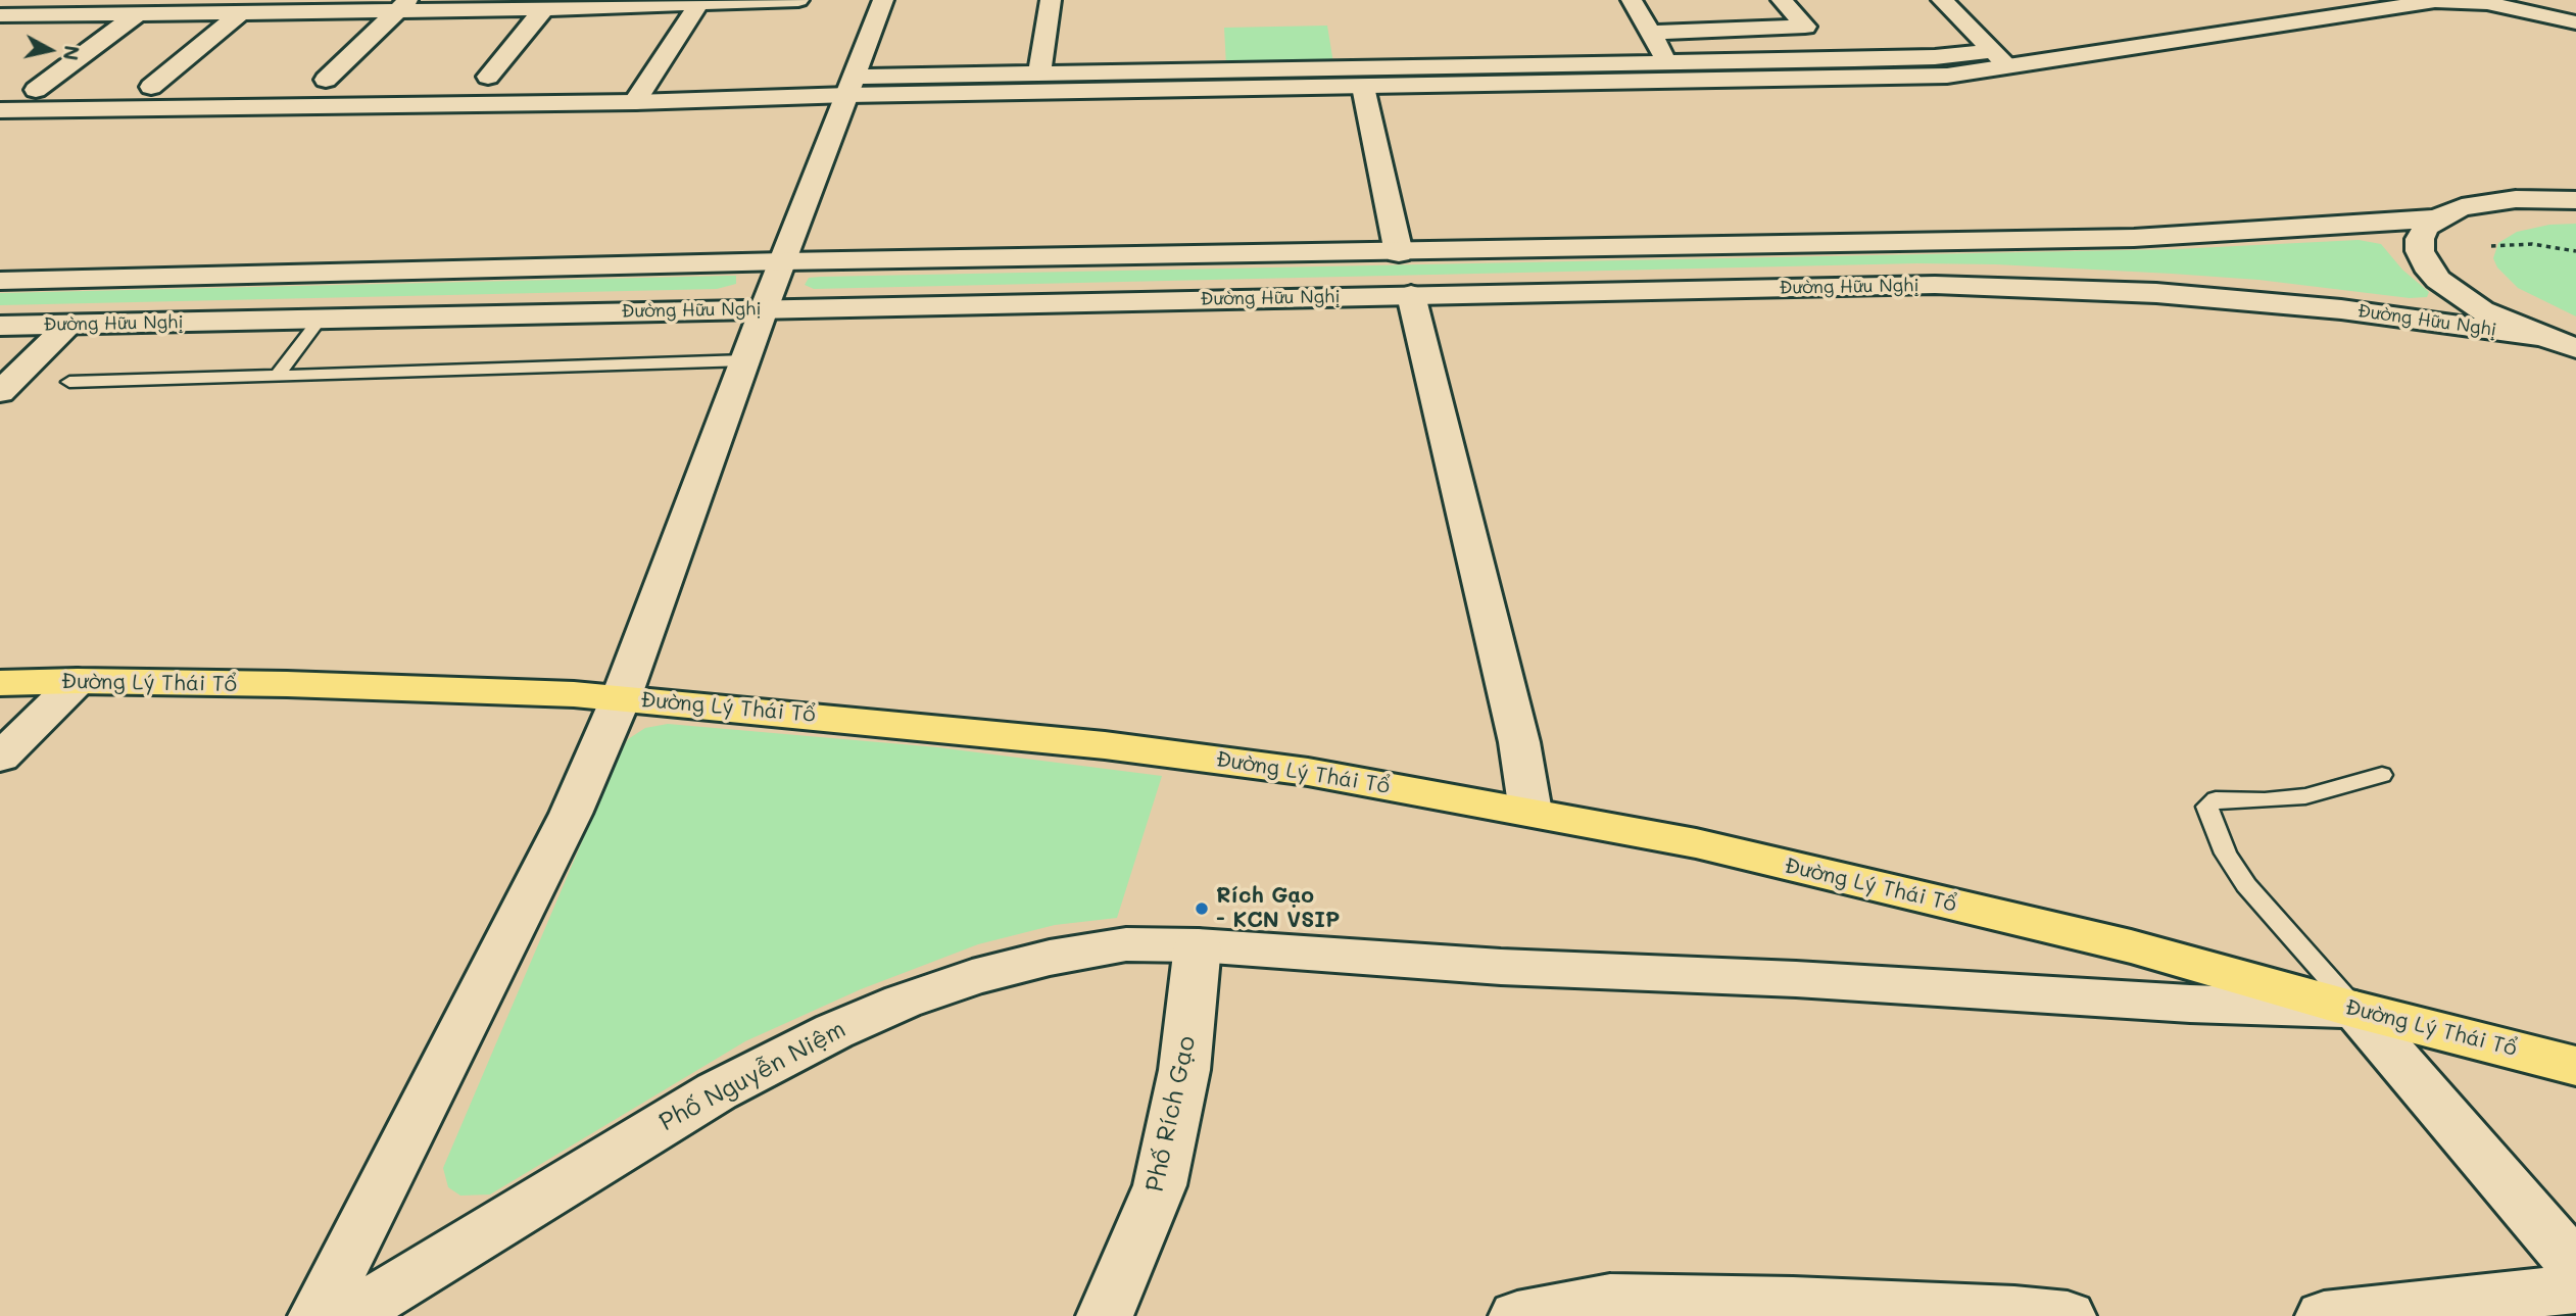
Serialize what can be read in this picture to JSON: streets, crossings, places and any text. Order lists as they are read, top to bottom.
{
  "streets": {
    "main road": ["Đường Lý Thái Tổ"],
    "street": ["Đường Hữu Nghị", "Phố Nguyễn Niệm", "Phố Rích Gạo"]
  },
  "crossings": [
    ["Đường Lý Thái Tổ", "Phố Nguyễn Niệm"],
    ["Phố Nguyễn Niệm", "Phố Rích Gạo"]
  ],
  "places": ["Rích Gạo - KCN VSIP"],
  "north": "right"
}
